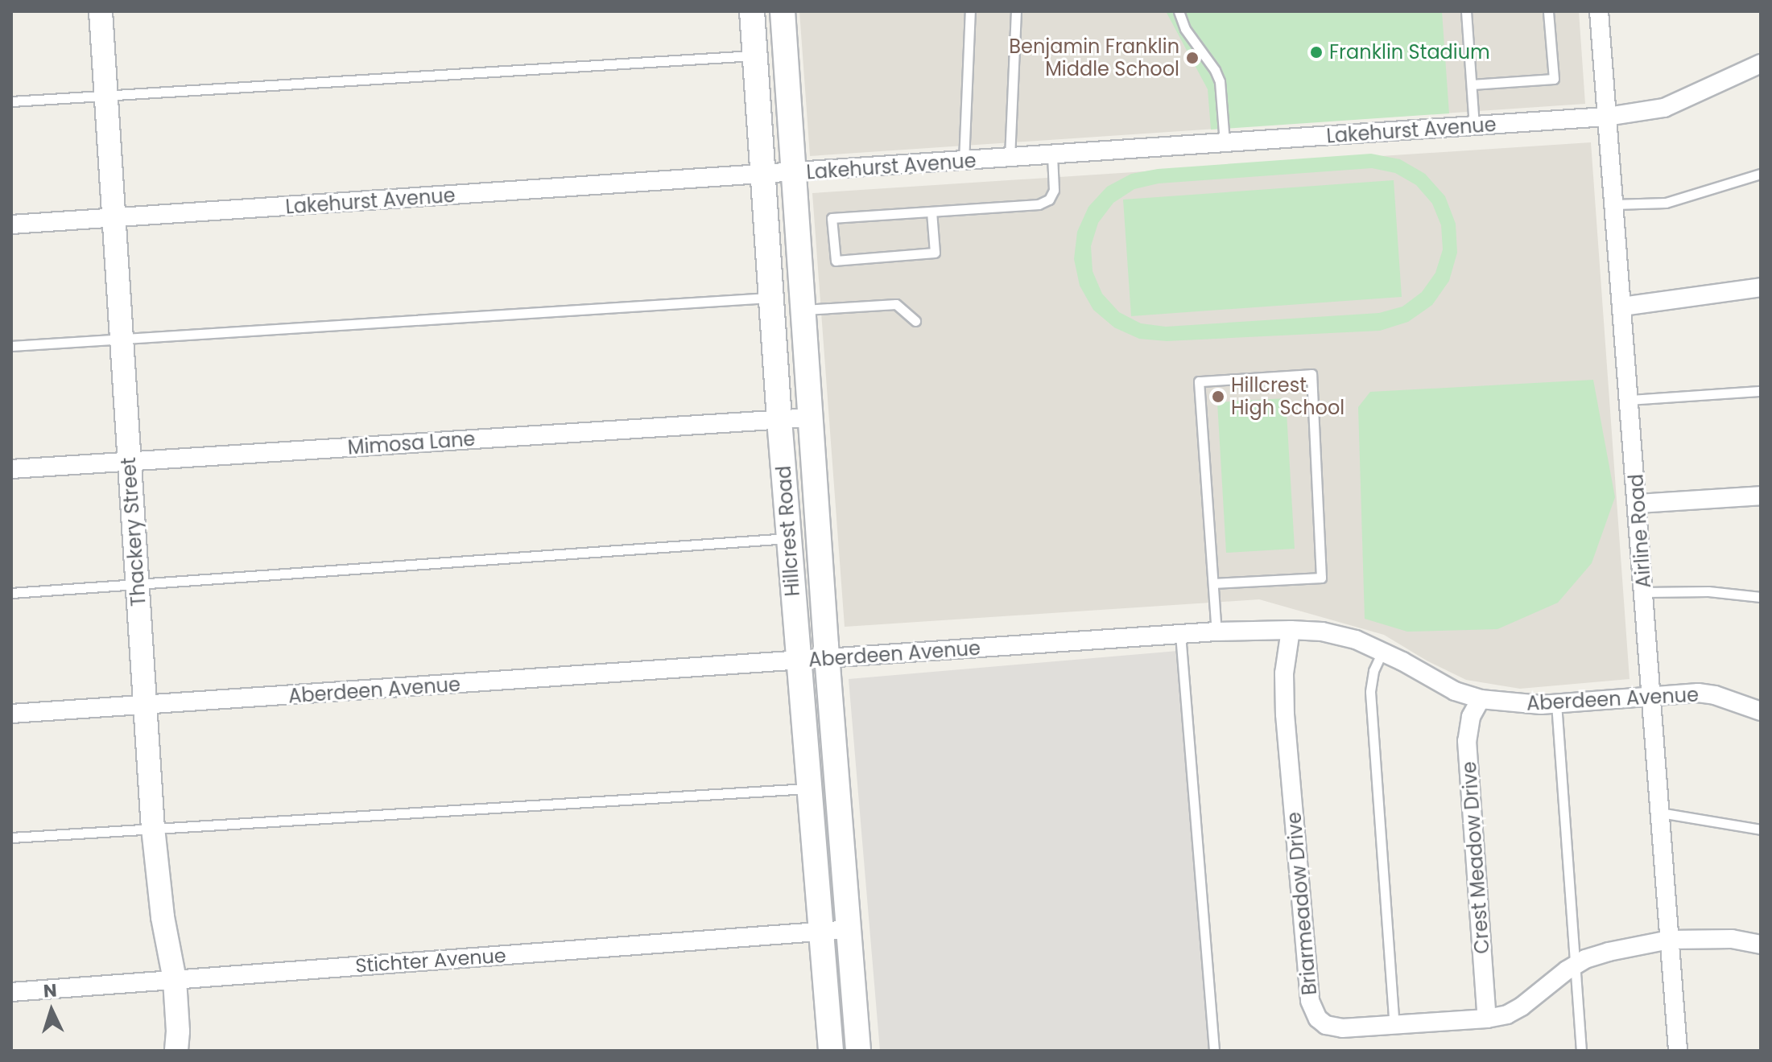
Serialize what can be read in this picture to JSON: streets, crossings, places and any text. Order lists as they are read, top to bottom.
{
  "streets": {
    "main road": ["Hillcrest Road"],
    "street": [
      "Lakehurst Avenue",
      "Mimosa Lane",
      "Airline Road",
      "Thackery Street",
      "Aberdeen Avenue",
      "Crest Meadow Drive",
      "Briarmeadow Drive",
      "Stichter Avenue"
    ]
  },
  "crossings": [
    ["Lakehurst Avenue", "Hillcrest Road"],
    ["Lakehurst Avenue", "Airline Road"],
    ["Lakehurst Avenue", "Thackery Street"],
    ["Mimosa Lane", "Hillcrest Road"],
    ["Mimosa Lane", "Thackery Street"],
    ["Hillcrest Road", "Aberdeen Avenue"],
    ["Hillcrest Road", "Stichter Avenue"],
    ["Airline Road", "Aberdeen Avenue"],
    ["Airline Road", "Briarmeadow Drive"],
    ["Thackery Street", "Aberdeen Avenue"],
    ["Thackery Street", "Stichter Avenue"],
    ["Aberdeen Avenue", "Crest Meadow Drive"],
    ["Aberdeen Avenue", "Briarmeadow Drive"],
    ["Crest Meadow Drive", "Briarmeadow Drive"]
  ],
  "places": ["Franklin Stadium", "Benjamin Franklin Middle School", "Hillcrest High School"],
  "north": "top"
}
